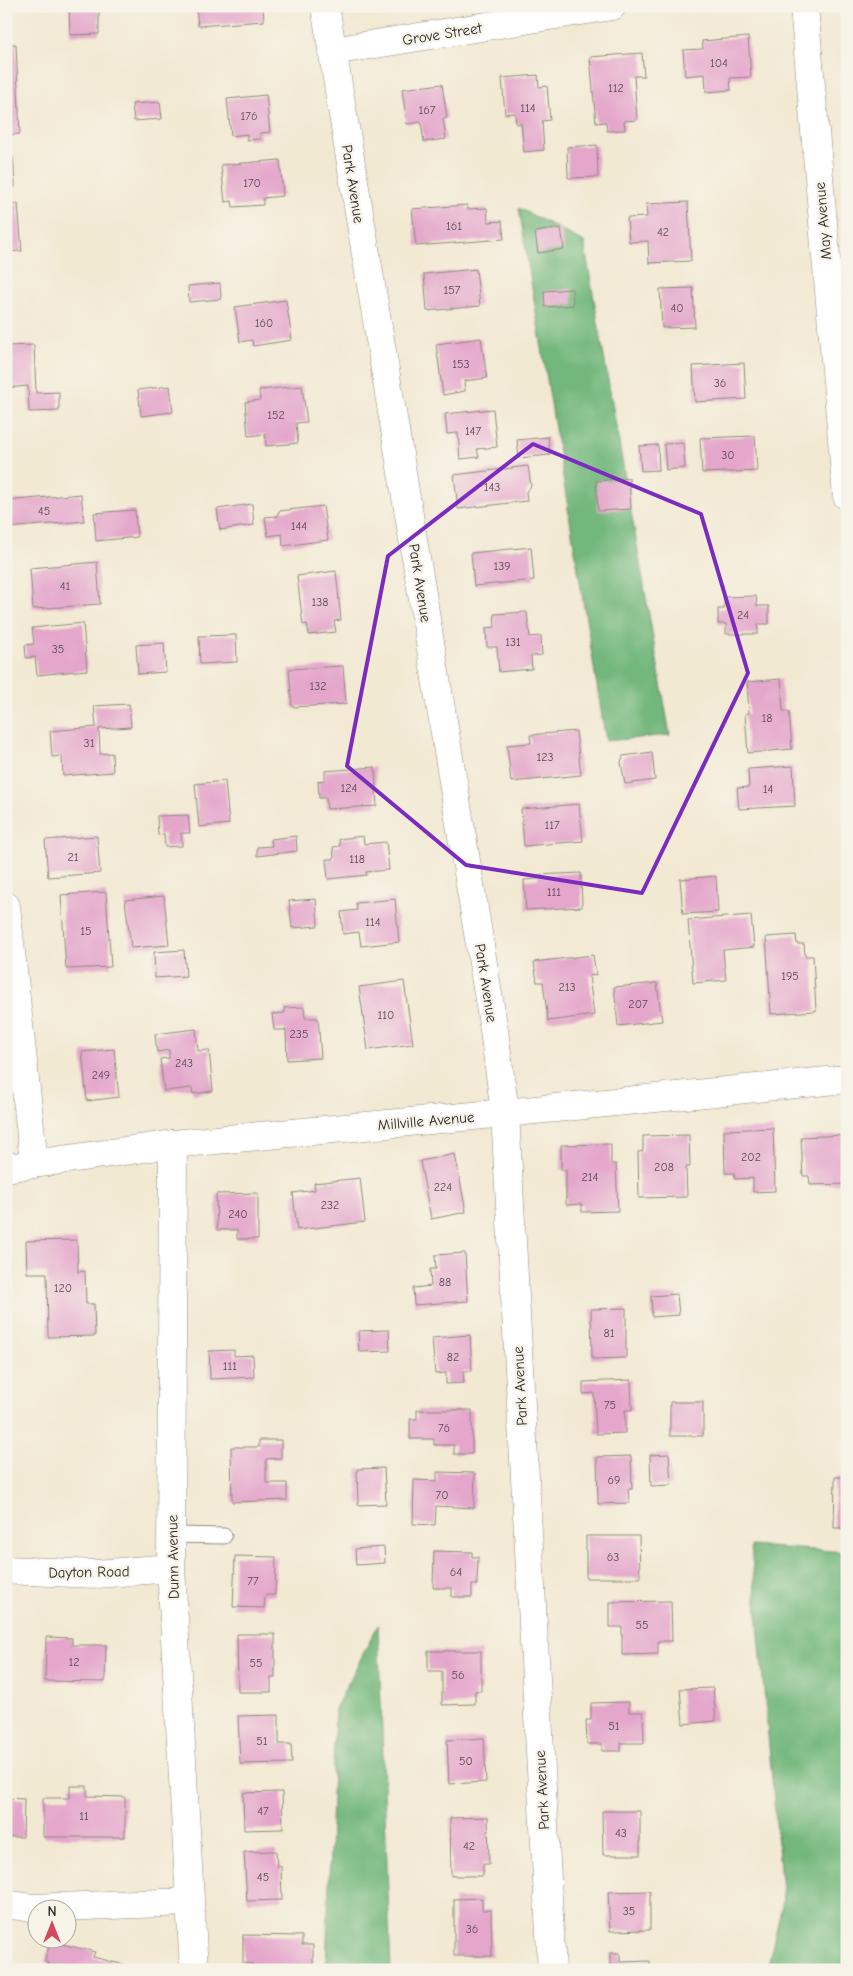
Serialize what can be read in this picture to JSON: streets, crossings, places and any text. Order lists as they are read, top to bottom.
{
  "streets": {
    "street": [
      "Grove Street",
      "Park Avenue",
      "May Avenue",
      "Millville Avenue",
      "Dunn Avenue",
      "Dayton Road"
    ]
  },
  "crossings": [
    ["Grove Street", "Park Avenue"],
    ["Park Avenue", "Millville Avenue"],
    ["Millville Avenue", "Dunn Avenue"],
    ["Dunn Avenue", "Dayton Road"]
  ],
  "house_numbers": [
    "104",
    "112",
    "114",
    "167",
    "176",
    "170",
    "161",
    "42",
    "157",
    "40",
    "160",
    "153",
    "36",
    "152",
    "147",
    "30",
    "143",
    "45",
    "144",
    "139",
    "41",
    "138",
    "24",
    "131",
    "35",
    "132",
    "18",
    "31",
    "123",
    "124",
    "14",
    "117",
    "21",
    "118",
    "111",
    "114",
    "15",
    "195",
    "213",
    "207",
    "110",
    "235",
    "243",
    "249",
    "202",
    "208",
    "214",
    "224",
    "232",
    "240",
    "88",
    "120",
    "81",
    "82",
    "111",
    "75",
    "76",
    "69",
    "70",
    "63",
    "64",
    "77",
    "55",
    "12",
    "55",
    "56",
    "51",
    "51",
    "50",
    "47",
    "11",
    "43",
    "42",
    "45",
    "35",
    "36"
  ],
  "north": "top"
}
